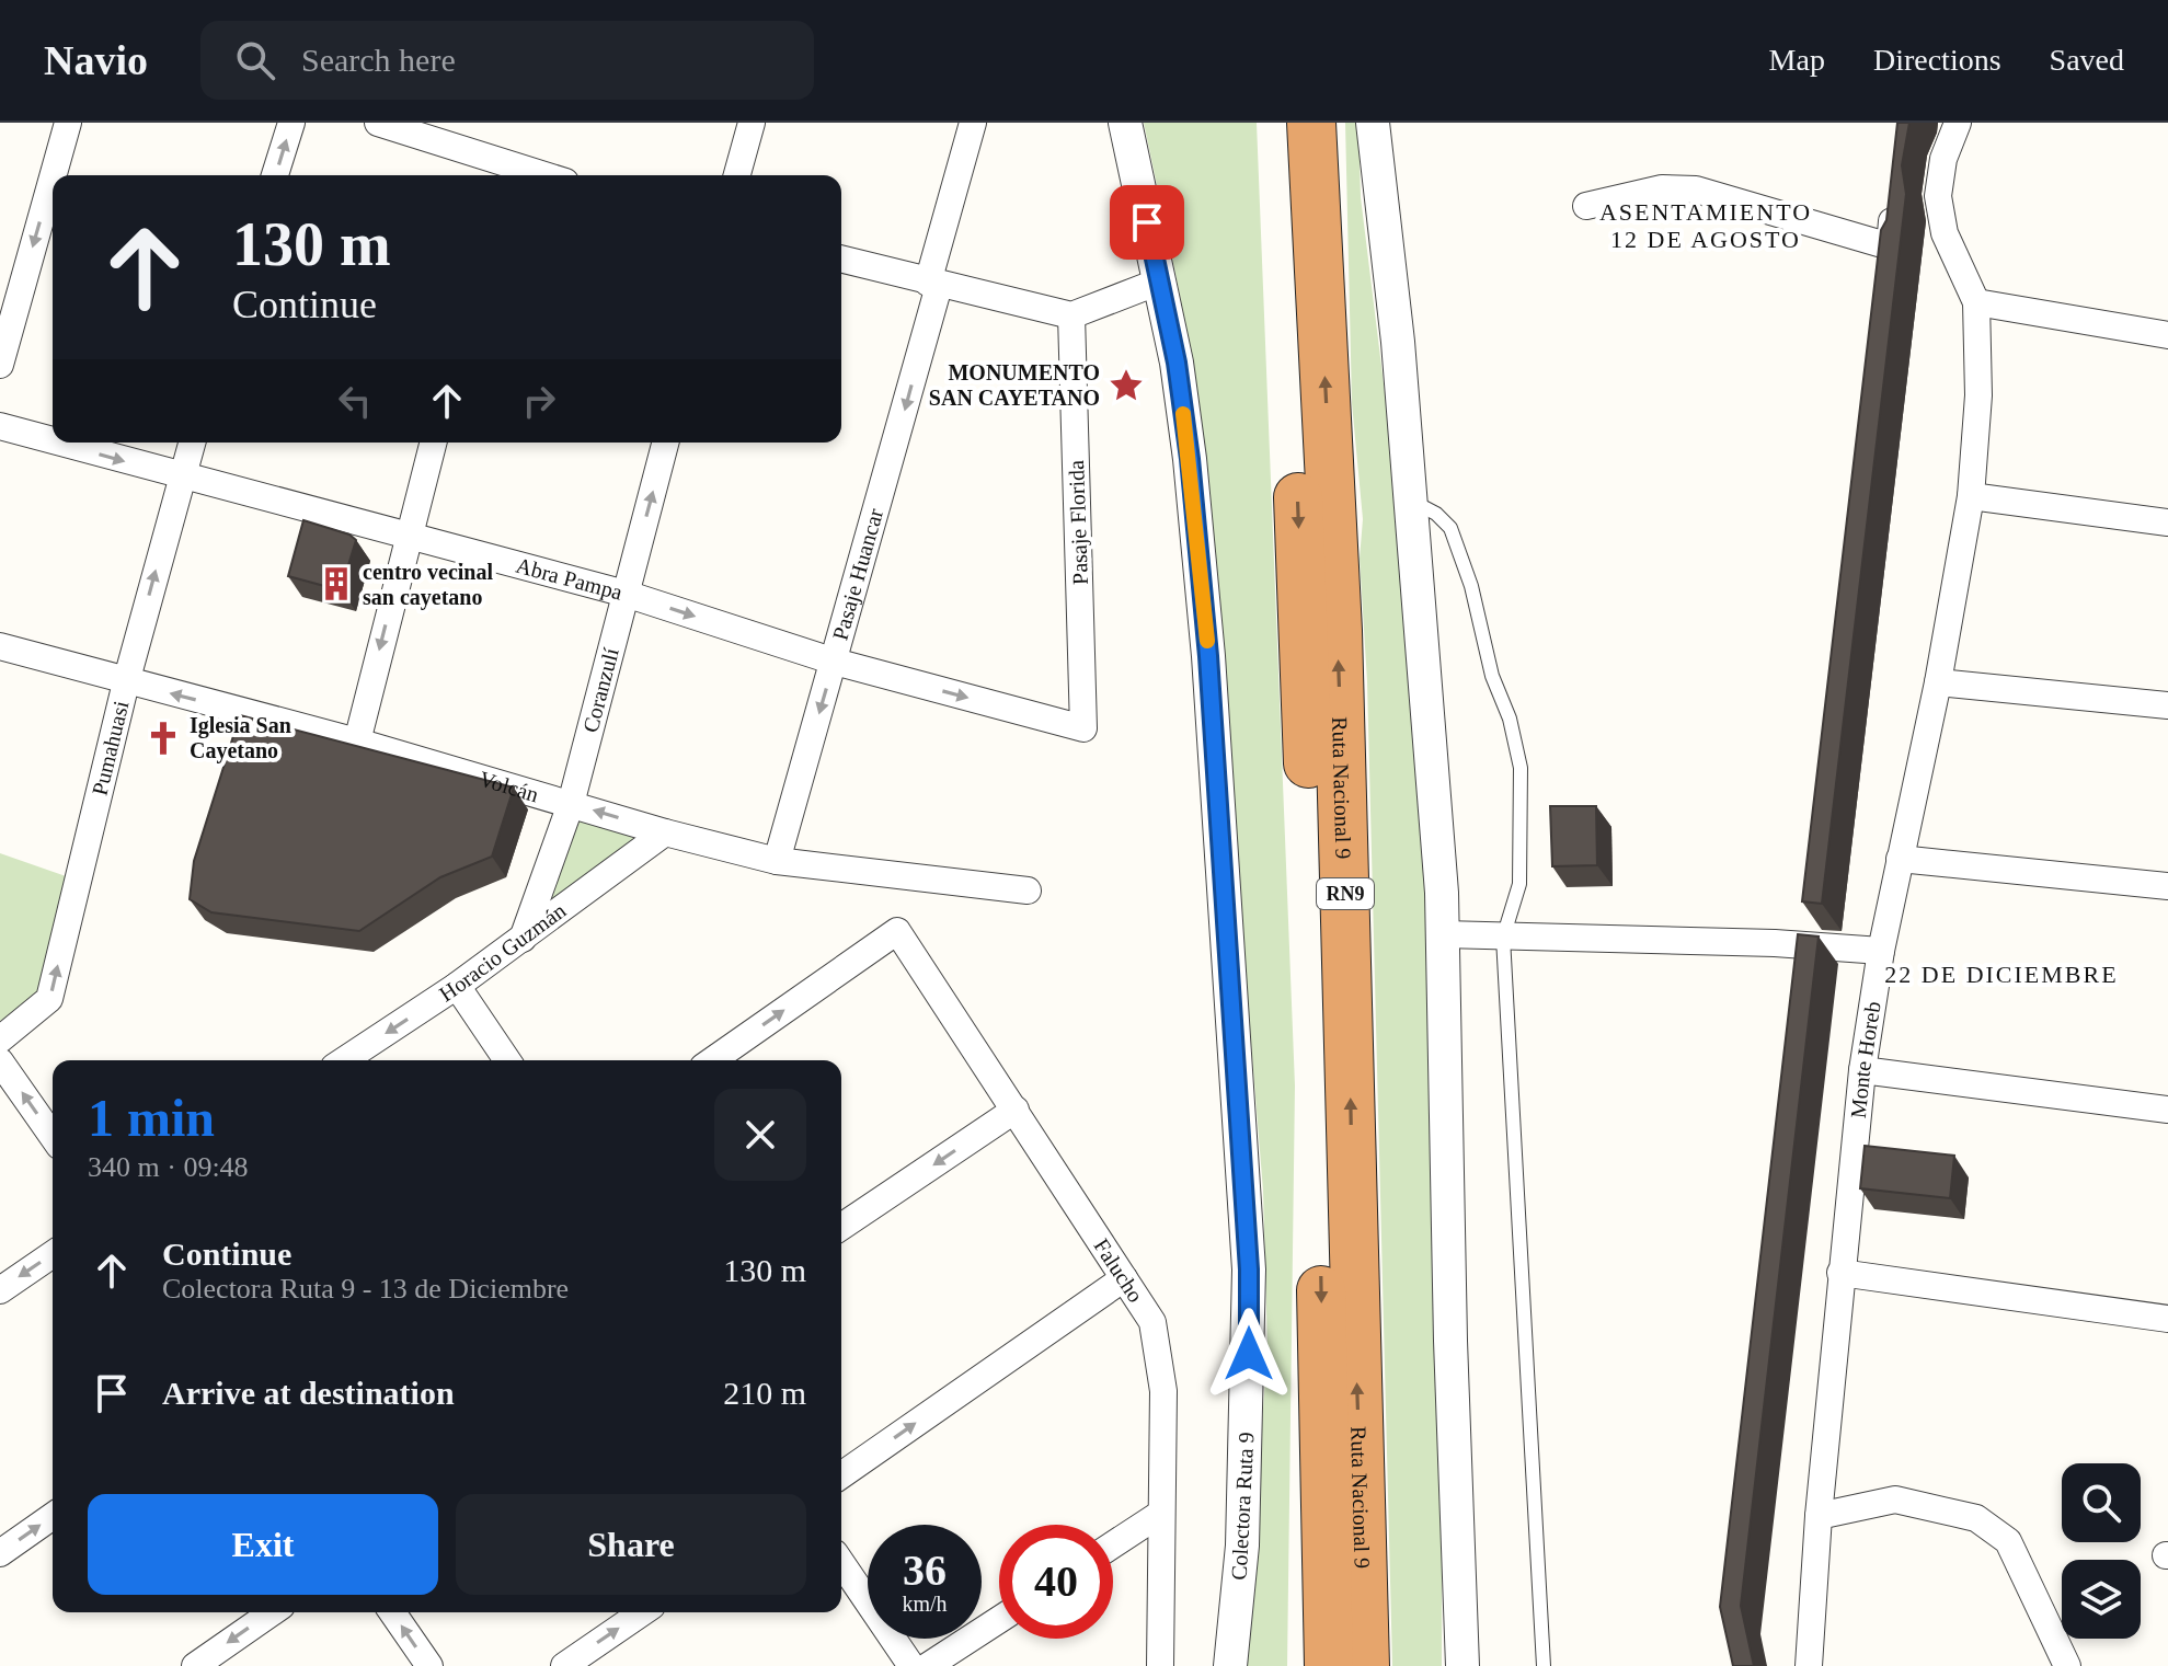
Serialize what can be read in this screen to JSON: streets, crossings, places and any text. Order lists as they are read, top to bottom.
{
  "streets": {
    "highway": ["Ruta Nacional 9", "RN9"],
    "street": [
      "Pasaje Florida",
      "Pasaje Huancar",
      "Abra Pampa",
      "Coranzulí",
      "Pumahuasi",
      "Volcán",
      "Horacio Guzmán",
      "Monte Horeb",
      "Falucho",
      "Colectora Ruta 9"
    ]
  },
  "crossings": [
    ["Pasaje Florida", "Abra Pampa"],
    ["Pasaje Huancar", "Abra Pampa"],
    ["Pasaje Huancar", "Volcán"],
    ["Abra Pampa", "Coranzulí"],
    ["Abra Pampa", "Pumahuasi"],
    ["Coranzulí", "Volcán"],
    ["Coranzulí", "Horacio Guzmán"],
    ["Pumahuasi", "Volcán"],
    ["Volcán", "Horacio Guzmán"]
  ],
  "one_way": ["Pasaje Huancar", "Abra Pampa", "Pumahuasi"],
  "districts": ["ASENTAMIENTO 12 DE AGOSTO", "22 DE DICIEMBRE"],
  "places": {
    "place": ["MONUMENTO SAN CAYETANO"],
    "building": ["centro vecinal san cayetano"],
    "church": ["Iglesia San Cayetano"]
  },
  "page": {
    "header": "Navio",
    "search": "Search here",
    "nav": ["Map", "Directions", "Saved"],
    "turn": ["130 m", "Continue"],
    "heading": ["1 min", "340 m · 09:48"],
    "list": [
      {
        "name": "Continue",
        "note": "Colectora Ruta 9 - 13 de Diciembre",
        "value": "130 m"
      },
      {
        "name": "Arrive at destination",
        "value": "210 m"
      }
    ],
    "buttons": ["Exit", "Share"],
    "speed": "36 km/h",
    "limit": "40"
  }
}
